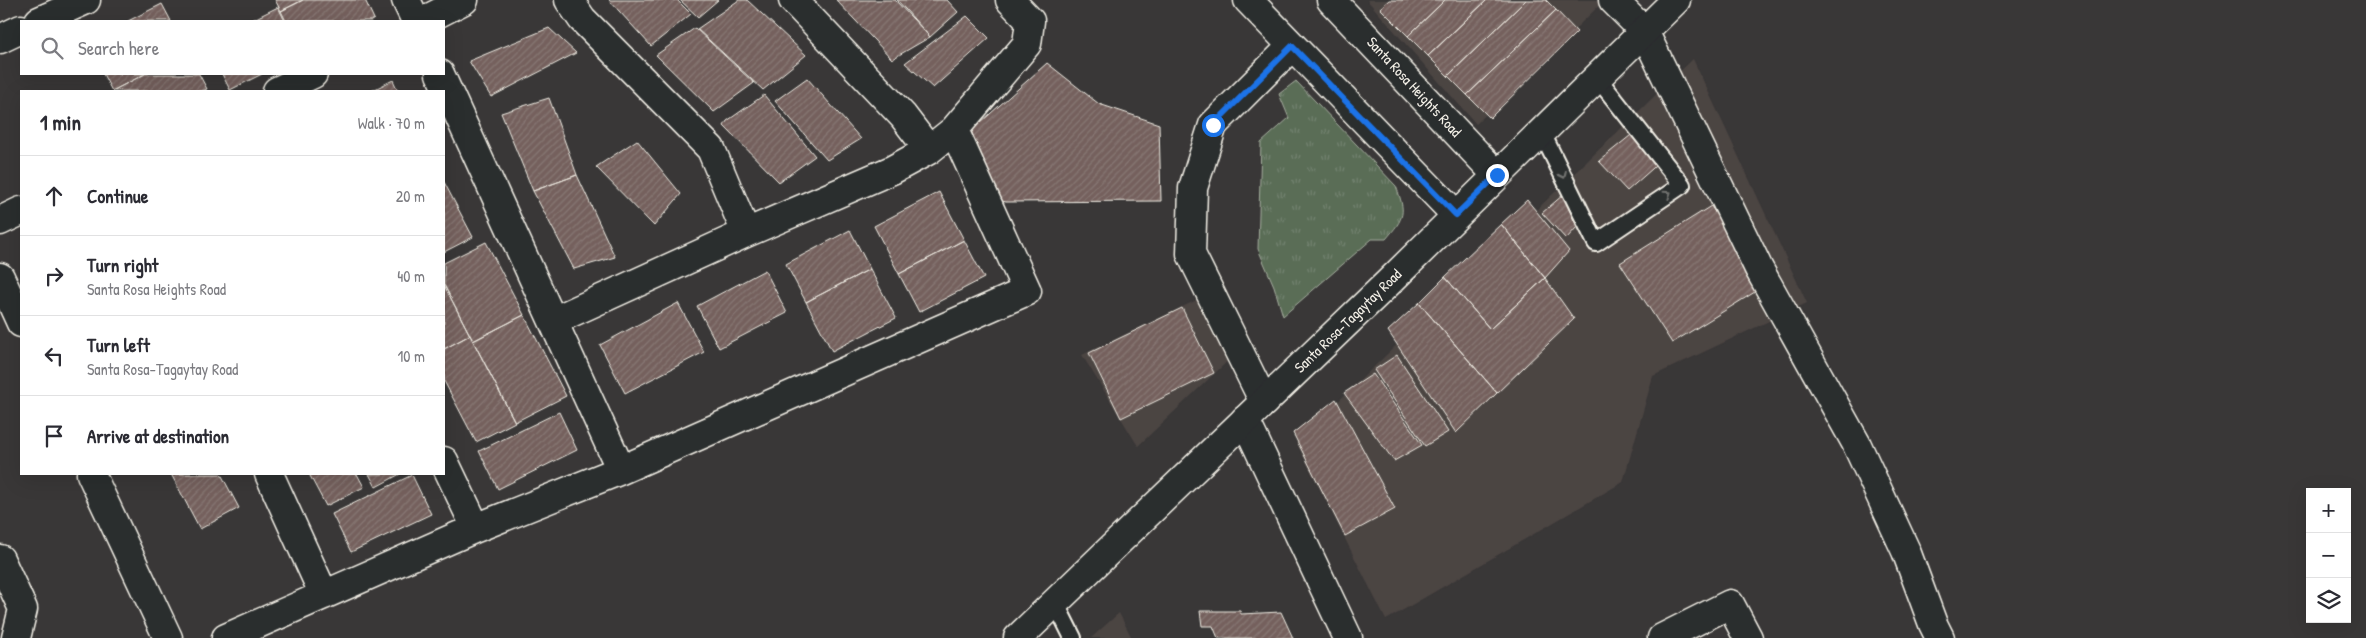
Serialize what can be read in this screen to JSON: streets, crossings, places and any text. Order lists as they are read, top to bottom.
{
  "streets": {
    "street": ["Santa Rosa Heights Road", "Santa Rosa-Tagaytay Road"]
  },
  "crossings": [
    ["Santa Rosa Heights Road", "Santa Rosa-Tagaytay Road"]
  ],
  "page": {
    "search": "Search here",
    "heading": ["1 min", "Walk · 70 m"],
    "list": [
      ["Continue", "20 m"],
      ["Turn right", "Santa Rosa Heights Road", "40 m"],
      ["Turn left", "Santa Rosa-Tagaytay Road", "10 m"],
      "Arrive at destination"
    ],
    "map_buttons": ["+", "−"]
  }
}
